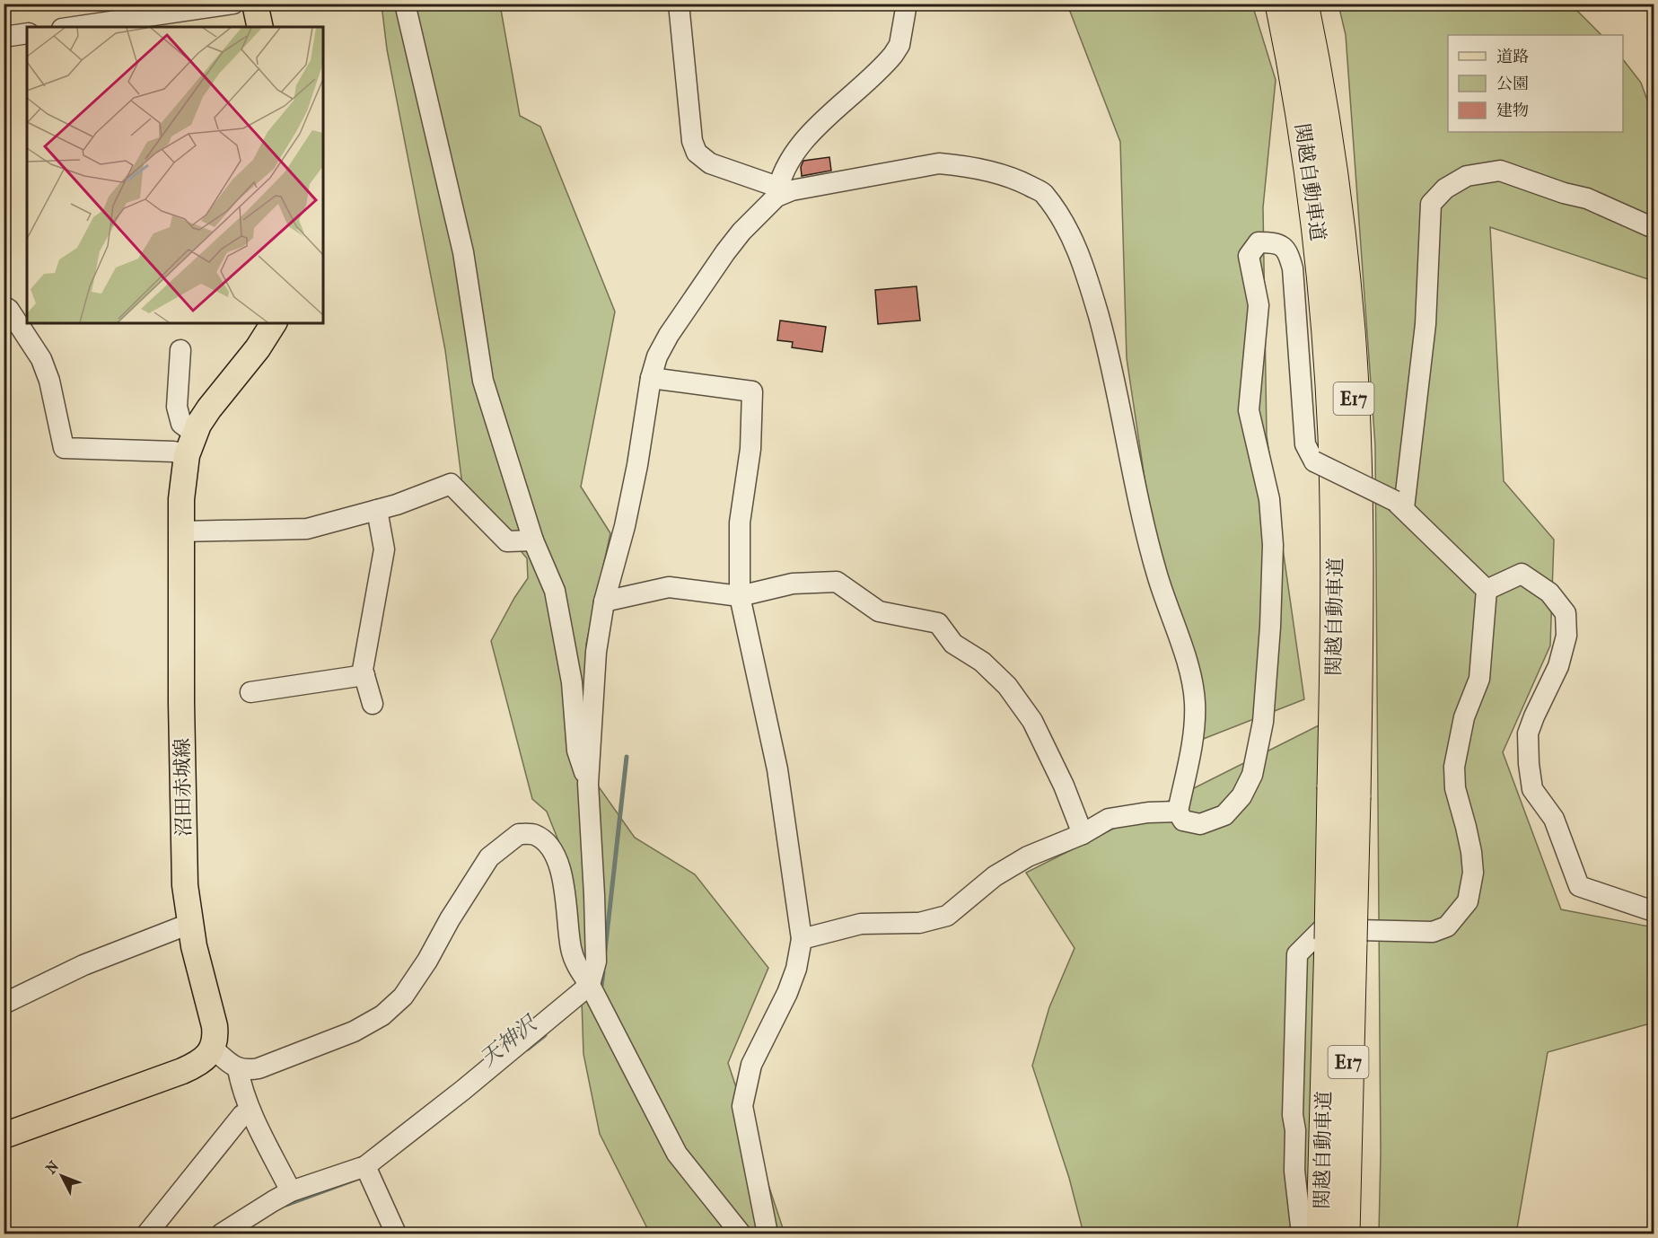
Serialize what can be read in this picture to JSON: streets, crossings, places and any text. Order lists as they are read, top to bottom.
{
  "streets": {
    "highway": ["関越自動車道", "E17"],
    "main road": ["沼田赤城線"]
  },
  "water": ["天神沢"],
  "legend": ["道路", "公園", "建物"],
  "north": "top left"
}
